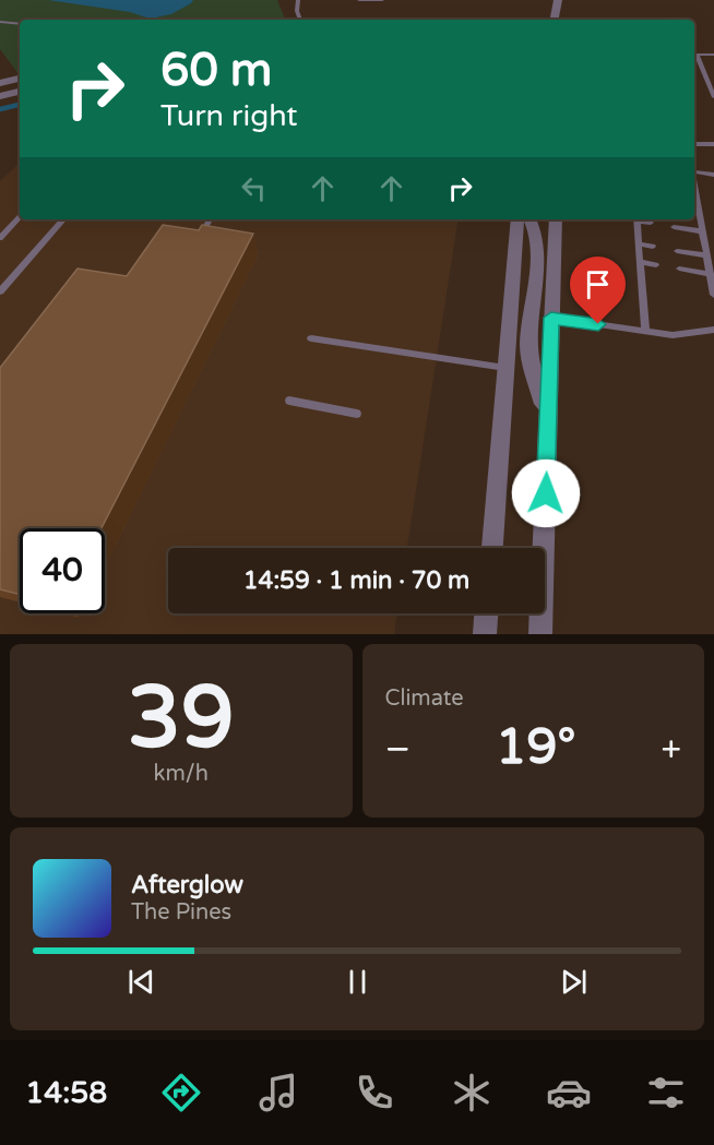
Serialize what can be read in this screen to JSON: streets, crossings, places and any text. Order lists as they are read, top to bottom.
{
  "page": {
    "turn": ["60 m", "Turn right"],
    "limit": "40",
    "trip": "14:59 · 1 min · 70 m",
    "tile": [
      ["39", "km/h"],
      "Climate"
    ],
    "heat": ["−", "19°", "+"],
    "song": ["Afterglow", "The Pines"],
    "tabs": "14:58"
  }
}
